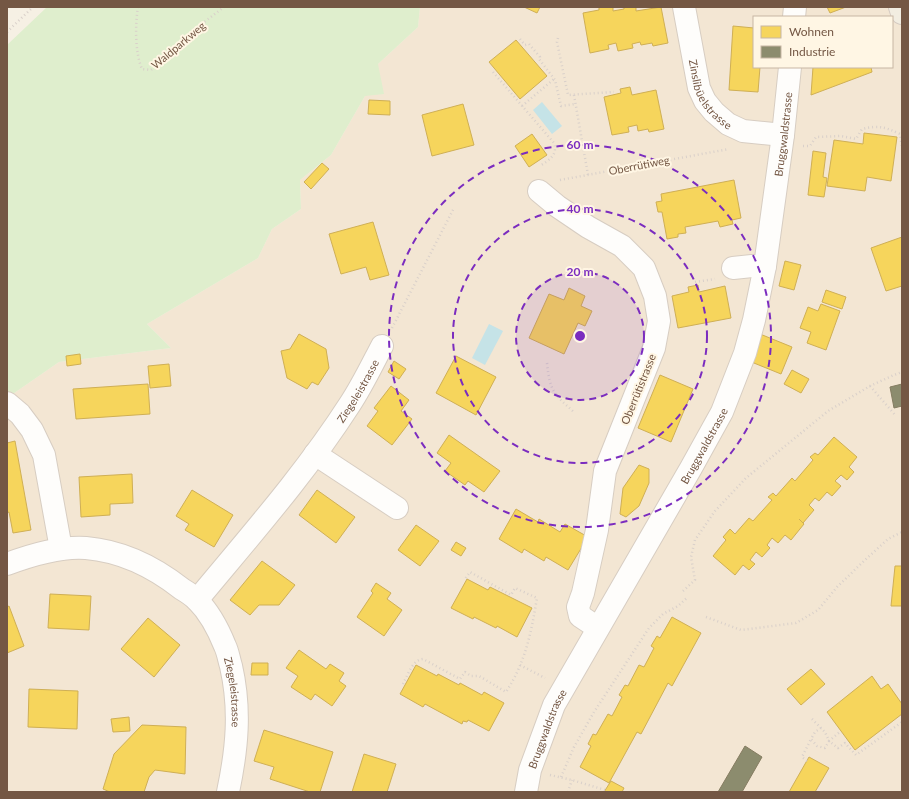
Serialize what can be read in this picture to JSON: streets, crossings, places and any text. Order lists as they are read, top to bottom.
{
  "streets": {
    "street": [
      "Zinslibüelstrasse",
      "Bruggwaldstrasse",
      "Oberrütistrasse",
      "Ziegeleistrasse"
    ],
    "path": ["Waldparkweg", "Oberrütiweg"]
  },
  "crossings": [
    ["Zinslibüelstrasse", "Bruggwaldstrasse"],
    ["Bruggwaldstrasse", "Oberrütistrasse"],
    ["Oberrütiweg", "Oberrütistrasse"]
  ],
  "legend": ["Wohnen", "Industrie"],
  "rings": ["60 m", "40 m", "20 m"]
}
